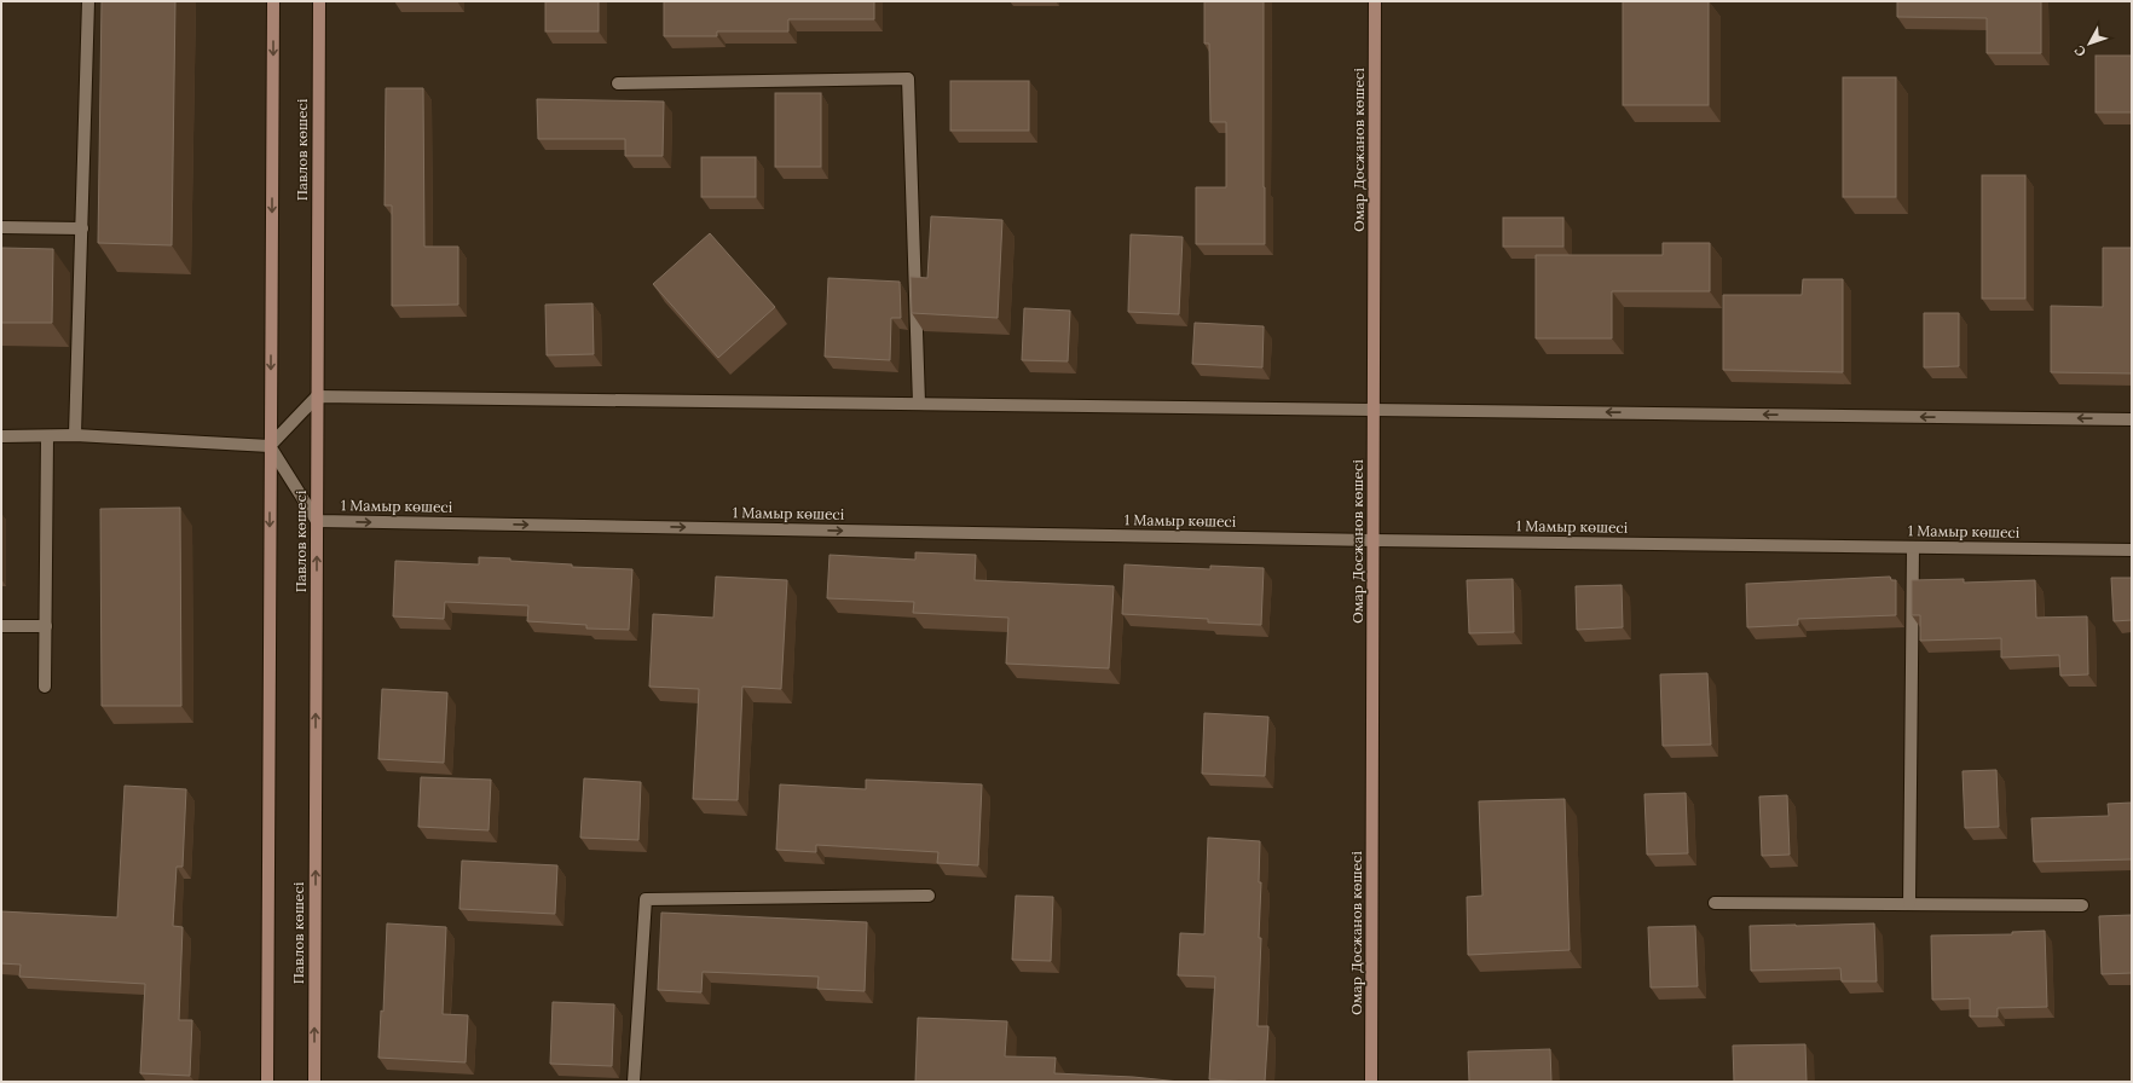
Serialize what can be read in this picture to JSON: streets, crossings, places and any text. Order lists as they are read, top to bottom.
{
  "streets": {
    "street": ["Павлов көшесі", "Омар Досжанов көшесі", "1 Мамыр көшесі"]
  },
  "crossings": [
    ["Павлов көшесі", "1 Мамыр көшесі"],
    ["Омар Досжанов көшесі", "1 Мамыр көшесі"]
  ],
  "one_way": ["1 Мамыр көшесі"],
  "north": "bottom left"
}
